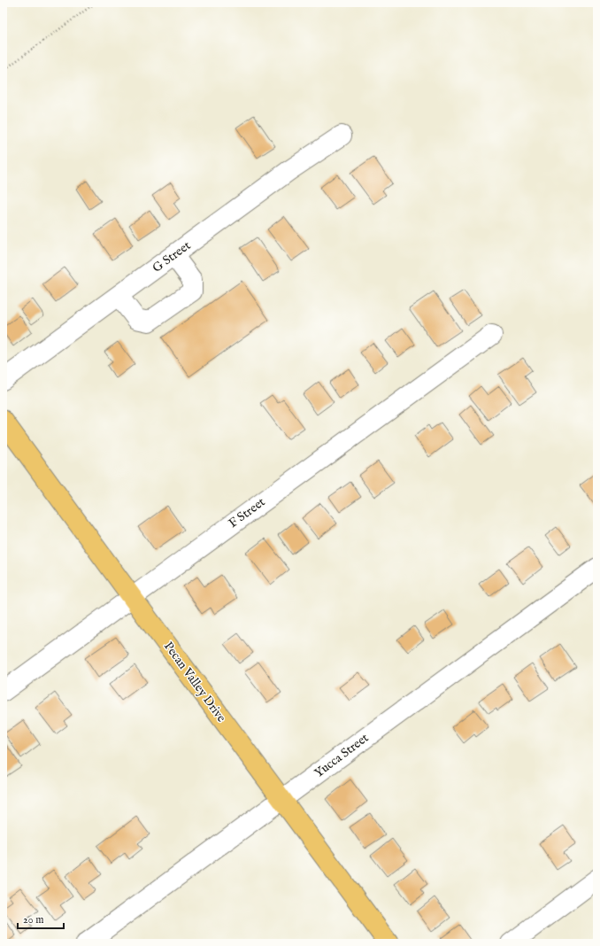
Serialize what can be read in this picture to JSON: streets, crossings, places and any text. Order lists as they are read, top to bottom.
{
  "streets": {
    "main road": ["Pecan Valley Drive"],
    "street": ["G Street", "F Street", "Yucca Street"]
  },
  "crossings": [
    ["F Street", "Pecan Valley Drive"],
    ["Pecan Valley Drive", "Yucca Street"]
  ],
  "scale_bar": "20 m"
}
